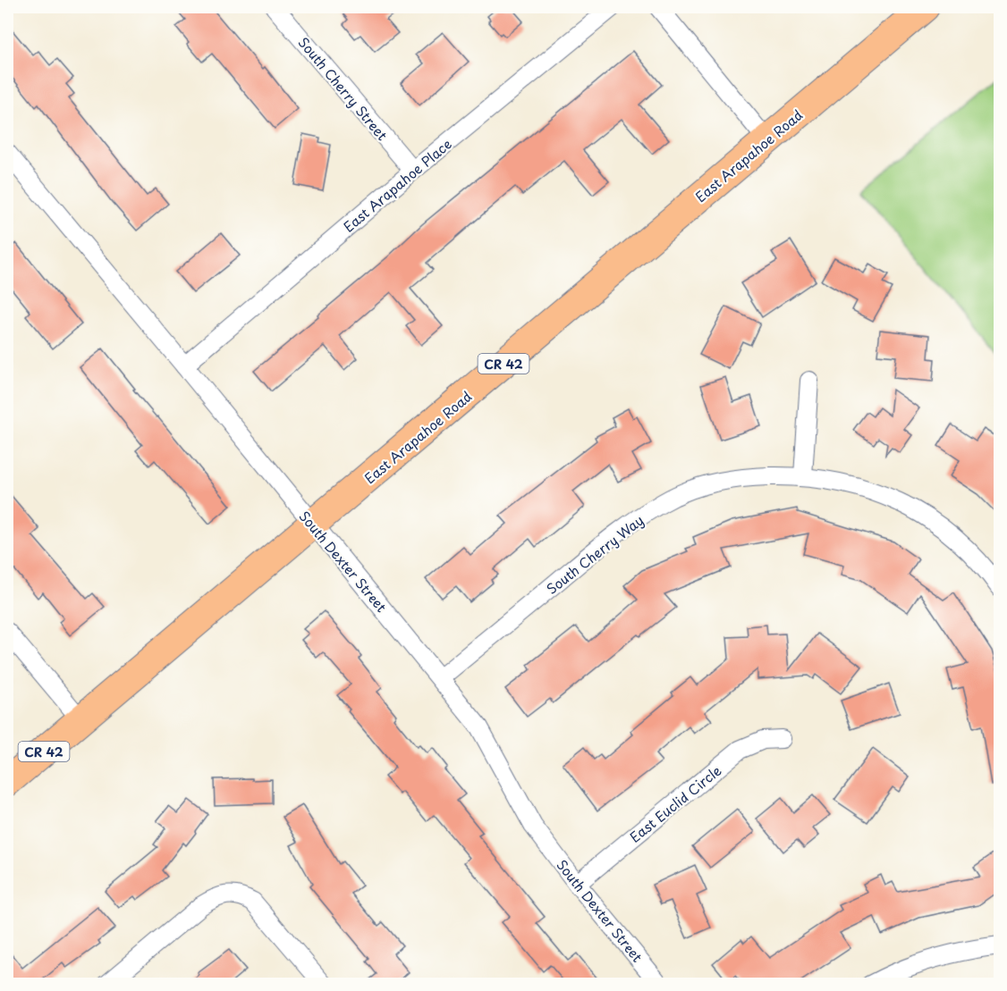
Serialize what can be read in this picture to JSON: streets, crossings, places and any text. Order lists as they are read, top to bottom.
{
  "streets": {
    "main road": ["East Arapahoe Road", "CR 42"],
    "street": [
      "South Cherry Street",
      "East Arapahoe Place",
      "South Cherry Way",
      "South Dexter Street",
      "East Euclid Circle"
    ]
  },
  "crossings": [
    ["South Cherry Street", "East Arapahoe Place"],
    ["East Arapahoe Road", "South Dexter Street"],
    ["East Arapahoe Place", "South Dexter Street"],
    ["South Cherry Way", "South Dexter Street"],
    ["South Dexter Street", "East Euclid Circle"]
  ]
}
